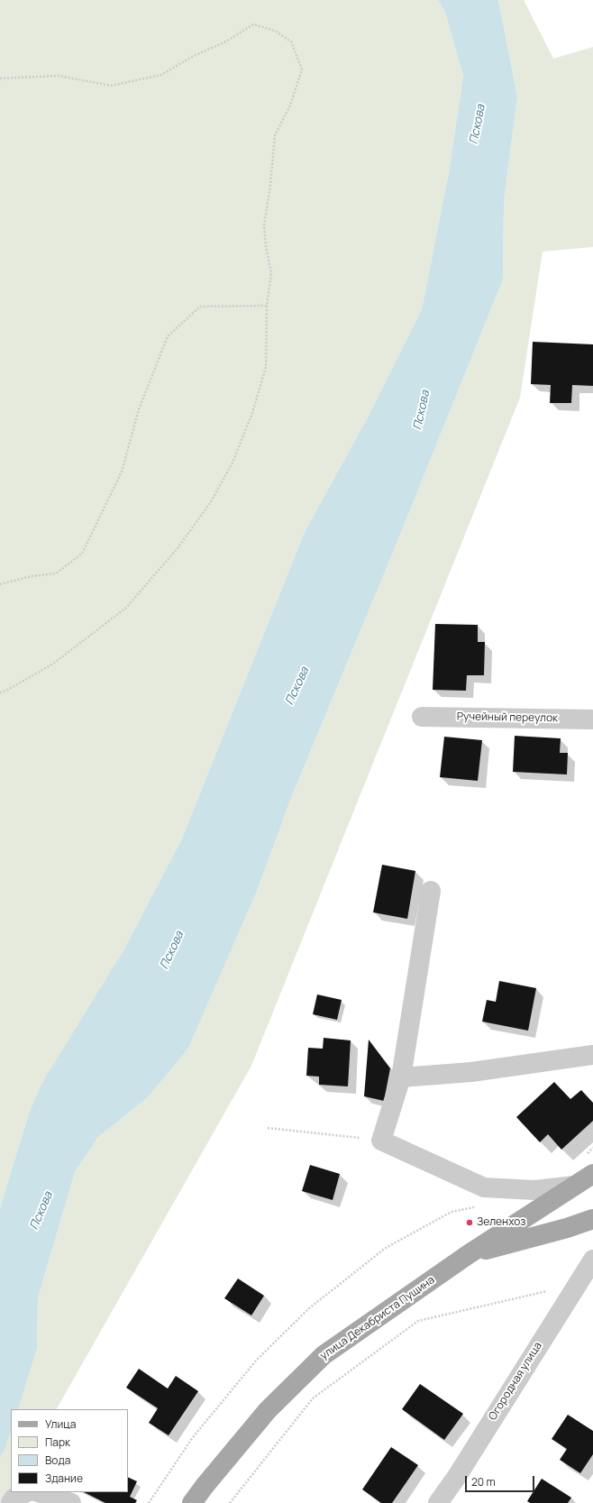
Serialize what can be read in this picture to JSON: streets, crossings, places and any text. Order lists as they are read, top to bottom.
{
  "streets": {
    "main road": ["улица Декабриста Пущина"],
    "street": ["Ручейный переулок", "Огородная улица"]
  },
  "water": ["Пскова"],
  "places": ["Зеленхоз"],
  "legend": [
    "Улица",
    "Парк",
    "Вода",
    "Здание"
  ],
  "scale_bar": "20 m"
}
